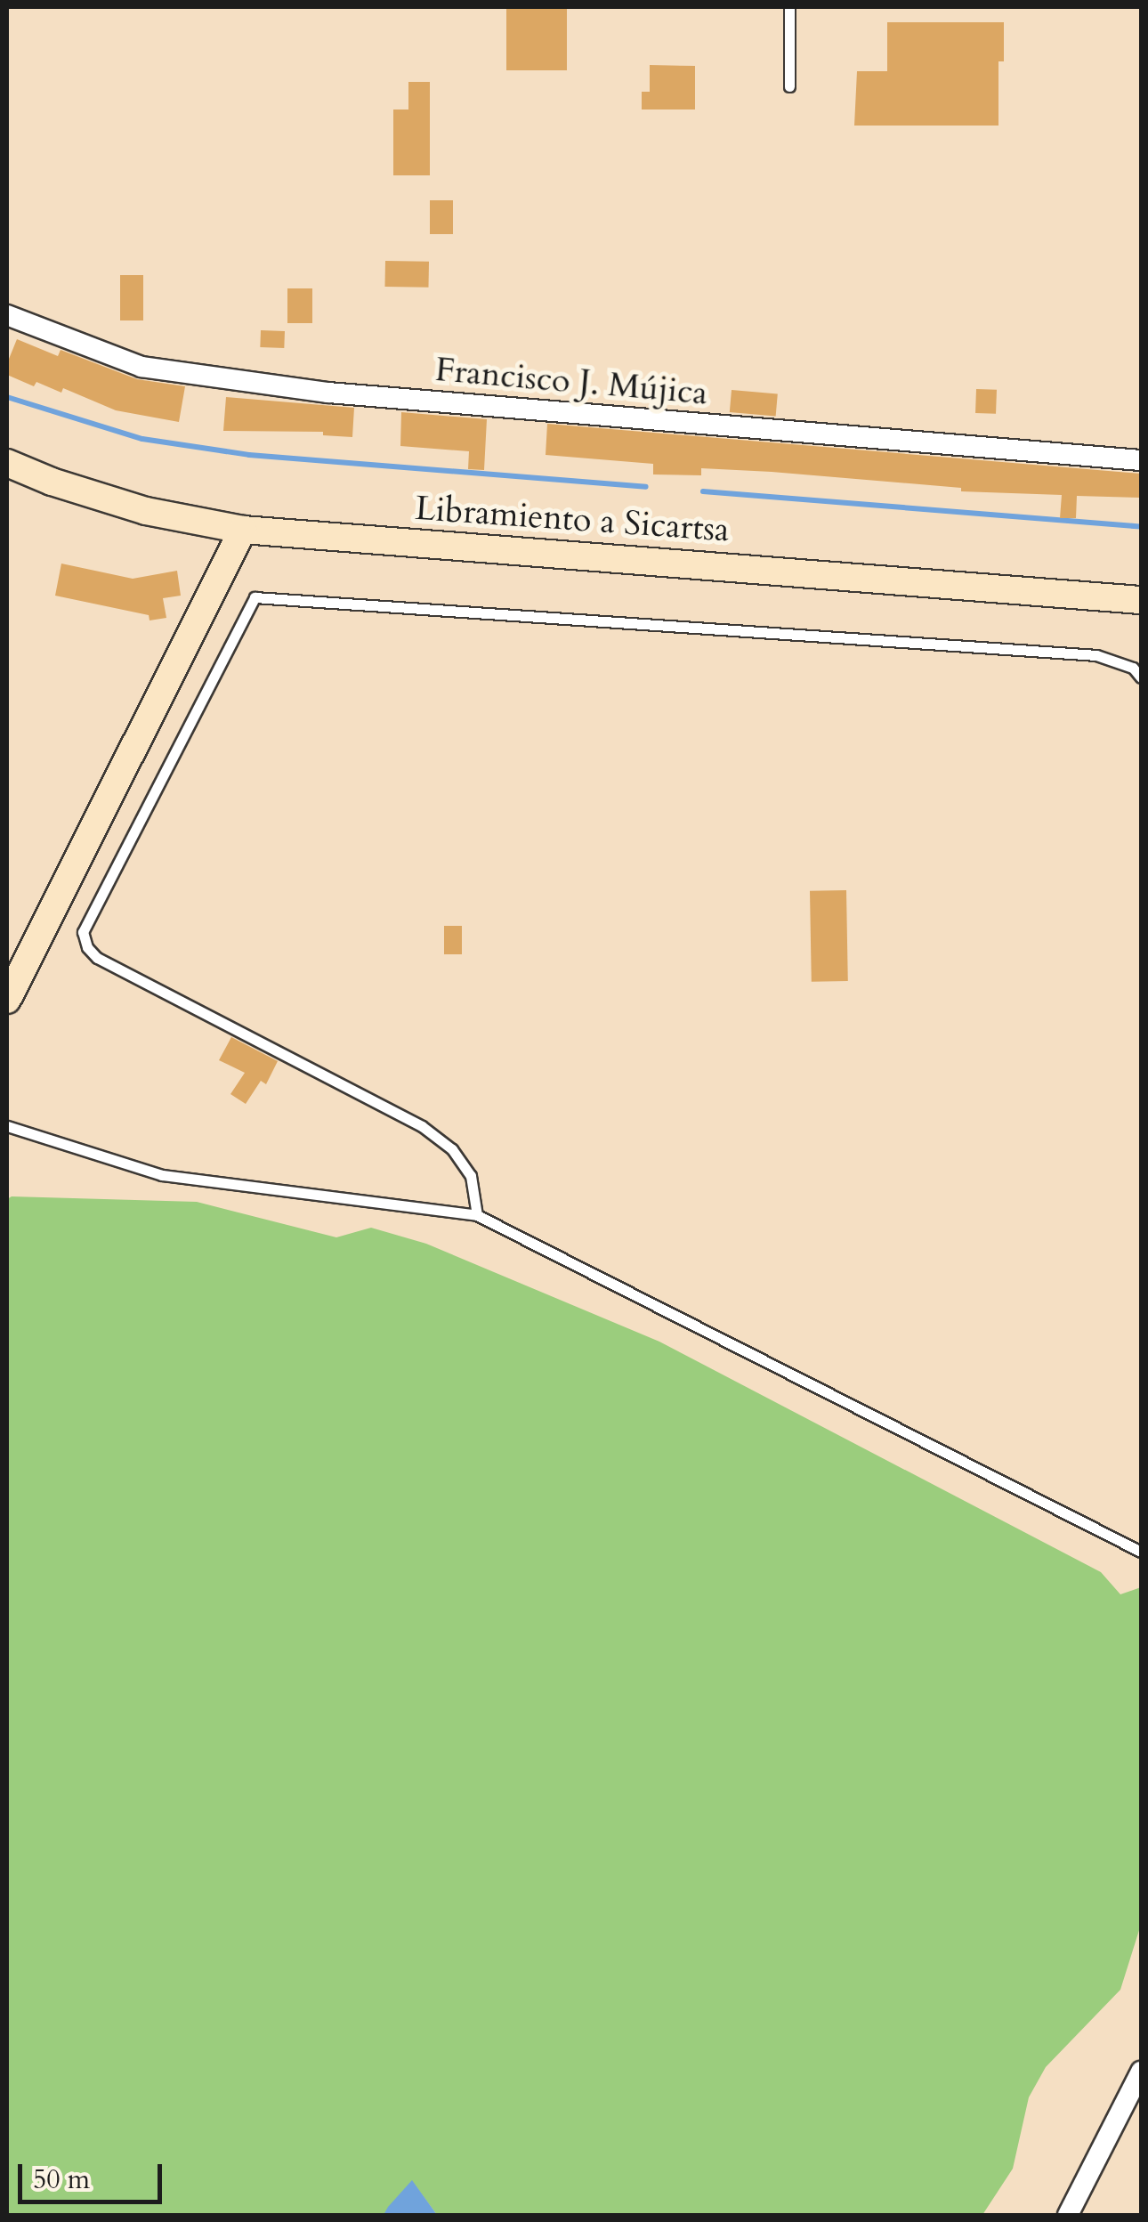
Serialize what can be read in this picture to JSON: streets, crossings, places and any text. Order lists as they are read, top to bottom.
{
  "streets": {
    "main road": ["Libramiento a Sicartsa"],
    "street": ["Francisco J. Mújica"]
  },
  "scale_bar": "50 m"
}
